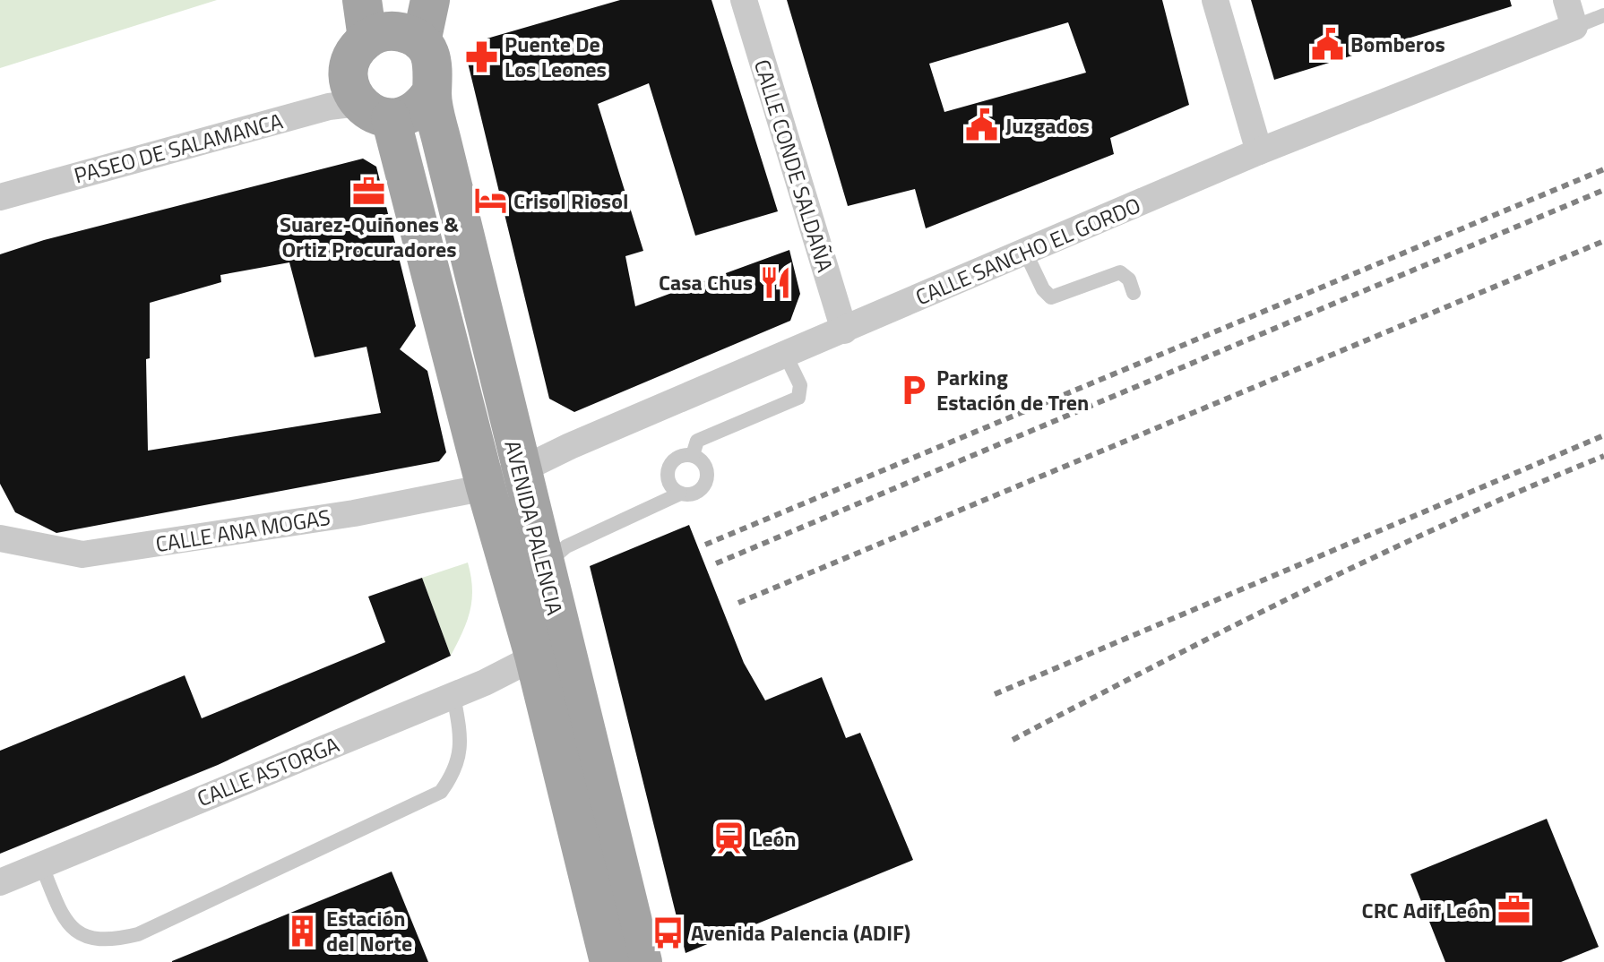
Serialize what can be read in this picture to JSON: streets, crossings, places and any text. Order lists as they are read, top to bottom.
{
  "streets": {
    "main road": ["AVENIDA PALENCIA"],
    "street": [
      "PASEO DE SALAMANCA",
      "CALLE CONDE SALDAÑA",
      "CALLE SANCHO EL GORDO",
      "CALLE ANA MOGAS",
      "CALLE ASTORGA"
    ]
  },
  "crossings": [
    ["PASEO DE SALAMANCA", "AVENIDA PALENCIA"],
    ["CALLE CONDE SALDAÑA", "CALLE SANCHO EL GORDO"],
    ["CALLE SANCHO EL GORDO", "AVENIDA PALENCIA"],
    ["CALLE SANCHO EL GORDO", "CALLE ANA MOGAS"],
    ["AVENIDA PALENCIA", "CALLE ANA MOGAS"],
    ["AVENIDA PALENCIA", "CALLE ASTORGA"]
  ],
  "places": {
    "public building": ["Bomberos", "Juzgados"],
    "pharmacy": ["Puente De Los Leones"],
    "office": ["Suarez-Quiñones & Ortiz Procuradores", "CRC Adif León"],
    "hotel": ["Crisol Riosol"],
    "restaurant": ["Casa Chus"],
    "parking": ["Parking Estación de Tren"],
    "station": ["León"],
    "building": ["Estación del Norte"],
    "bus stop": ["Avenida Palencia (ADIF)"]
  }
}
